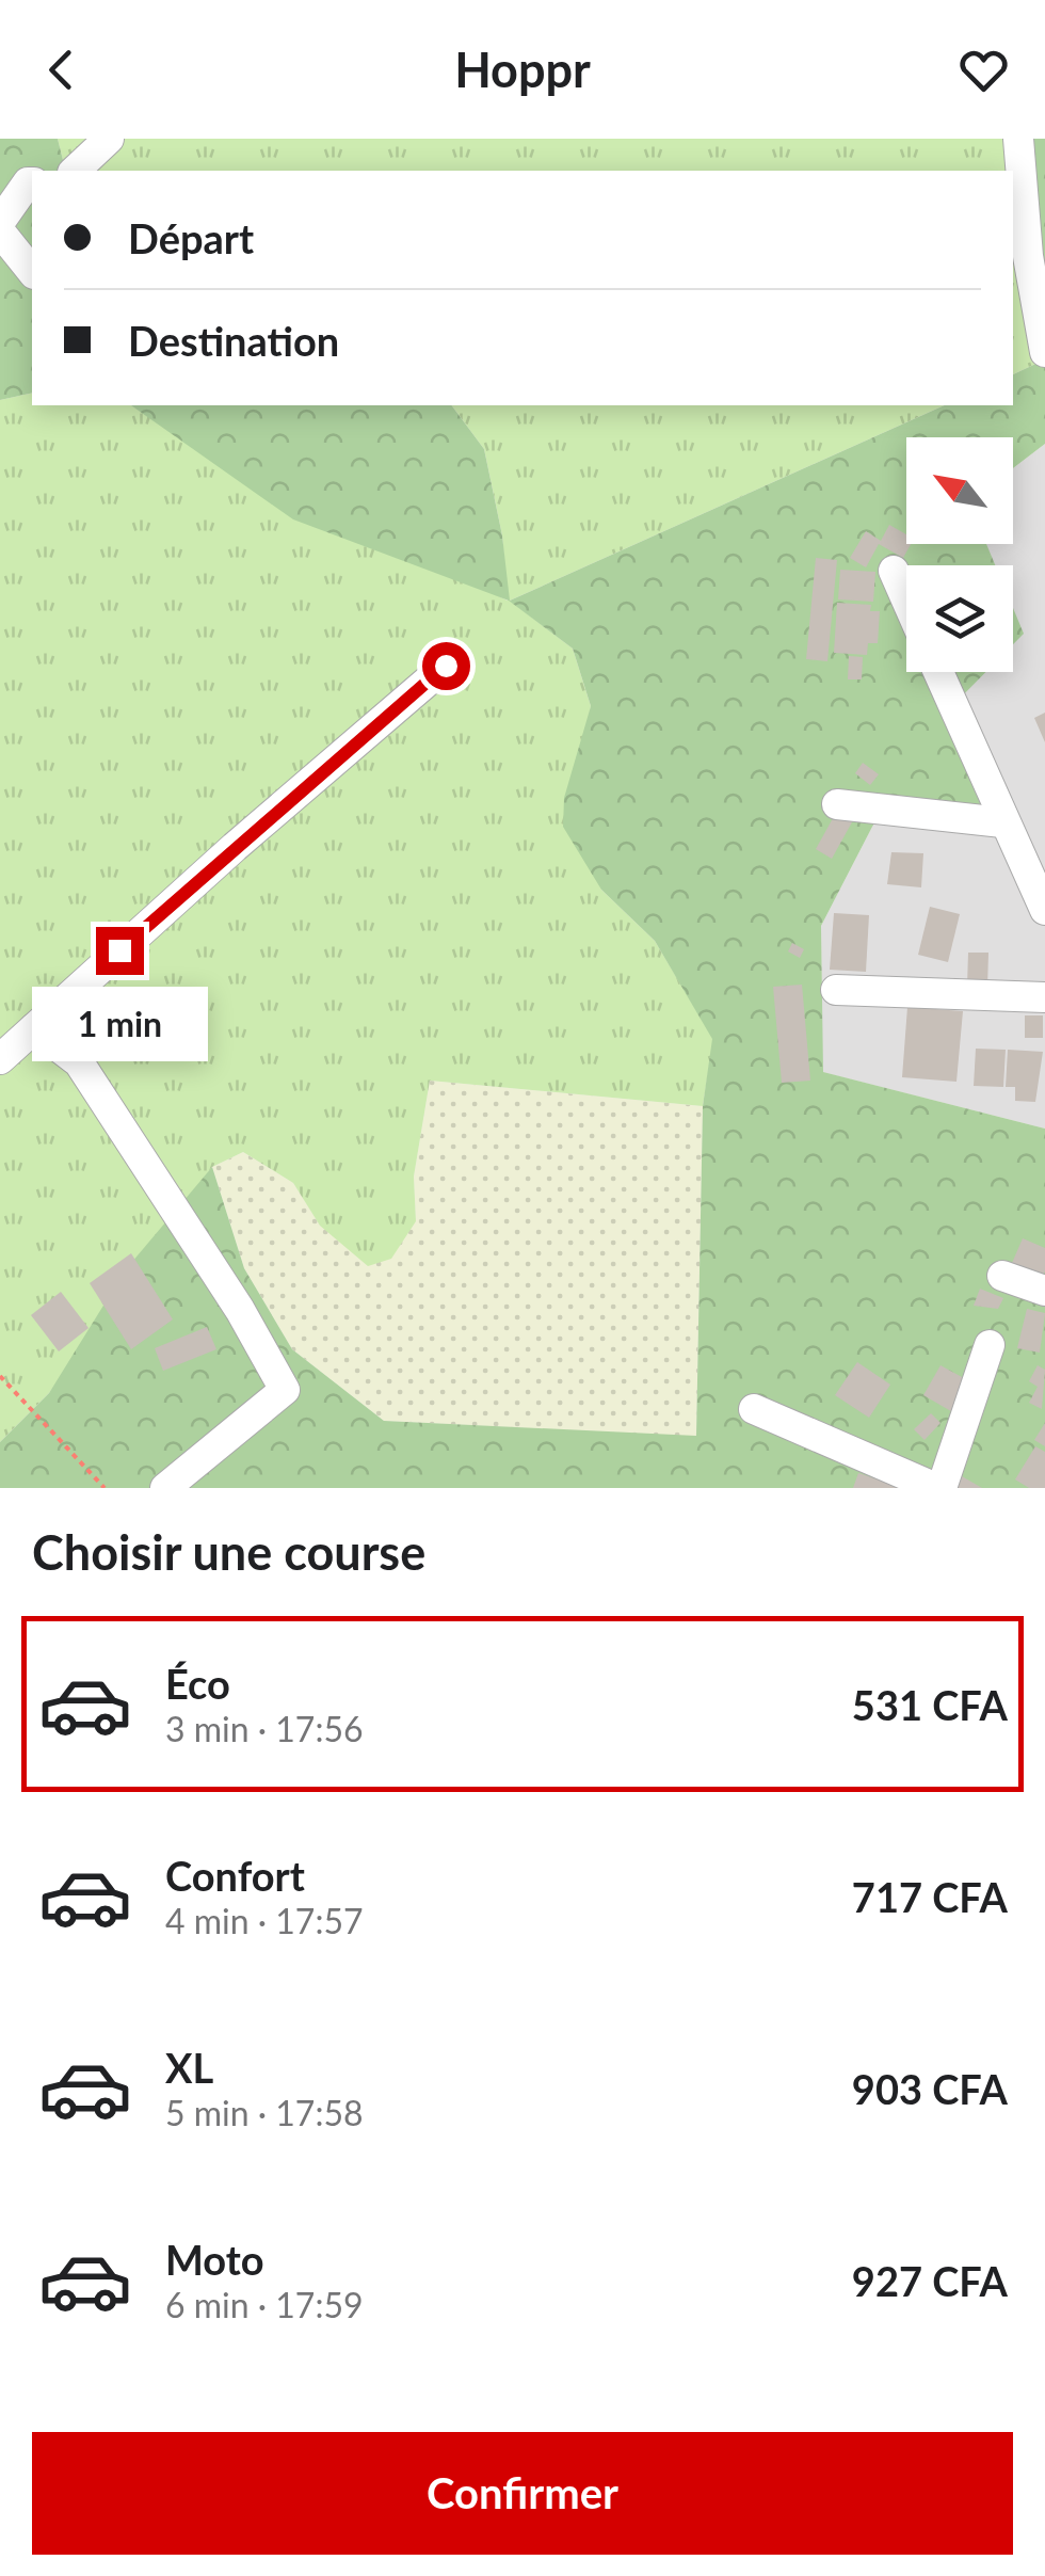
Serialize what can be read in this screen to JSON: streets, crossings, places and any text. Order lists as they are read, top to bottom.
{
  "north": "top left",
  "page": {
    "header": "Hoppr",
    "banner": ["Départ", "Destination"],
    "bubble": "1 min",
    "heading": "Choisir une course",
    "list": [
      {
        "name": "Éco",
        "note": "3 min · 17:56",
        "value": "531 CFA"
      },
      {
        "name": "Confort",
        "note": "4 min · 17:57",
        "value": "717 CFA"
      },
      {
        "name": "XL",
        "note": "5 min · 17:58",
        "value": "903 CFA"
      },
      {
        "name": "Moto",
        "note": "6 min · 17:59",
        "value": "927 CFA"
      }
    ],
    "buttons": "Confirmer"
  }
}
